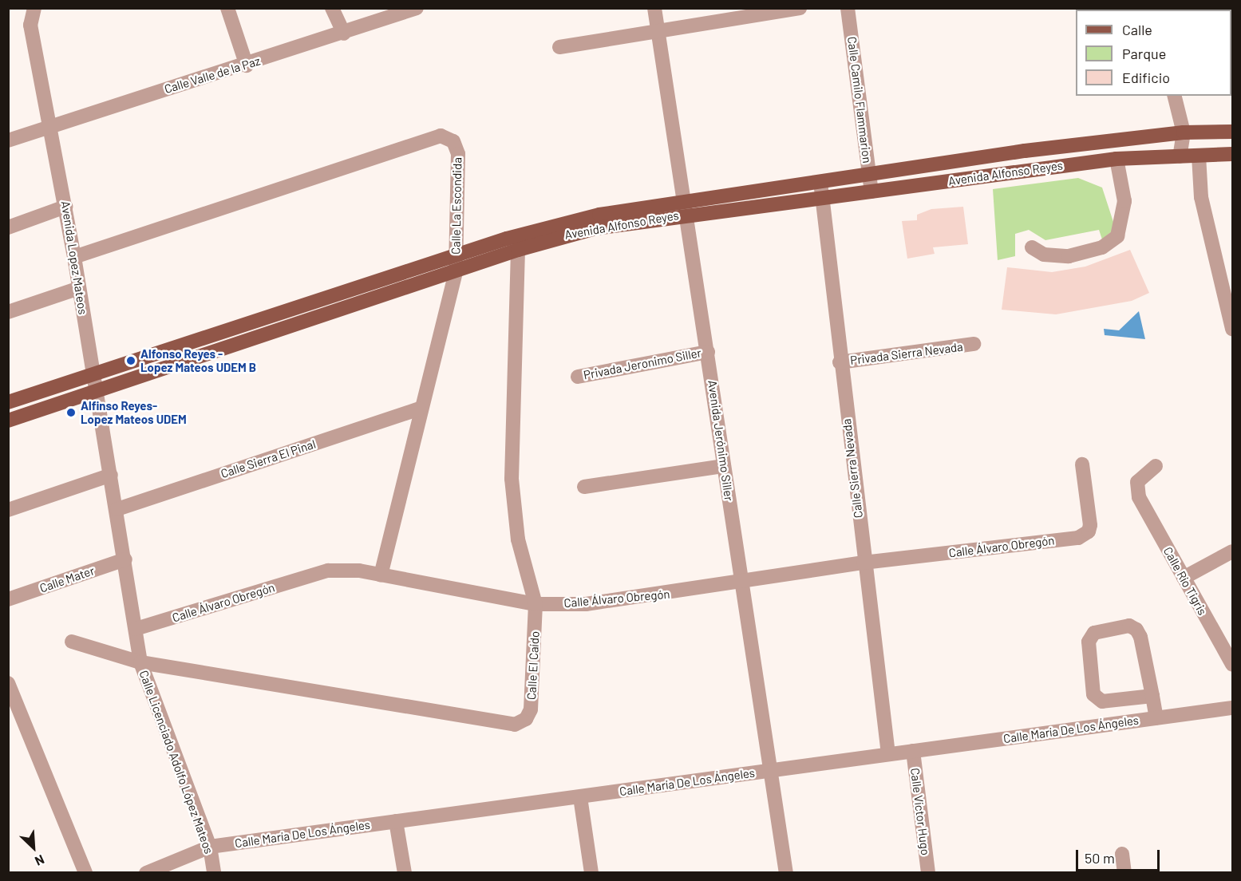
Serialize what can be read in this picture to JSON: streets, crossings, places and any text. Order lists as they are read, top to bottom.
{
  "streets": {
    "main road": ["Avenida Alfonso Reyes"],
    "street": [
      "Calle Valle de la Paz",
      "Calle Camilo Flammarion",
      "Calle La Escondida",
      "Avenida Lopez Mateos",
      "Privada Sierra Nevada",
      "Privada Jeronimo Siller",
      "Avenida Jerónimo Siller",
      "Calle Sierra El Pinal",
      "Calle Sierra Nevada",
      "Calle Álvaro Obregón",
      "Calle Mater",
      "Calle Río Tigris",
      "Calle El Caído",
      "Calle María De Los Ángeles",
      "Calle Licenciado Adolfo López Mateos",
      "Calle Víctor Hugo"
    ]
  },
  "crossings": [
    ["Calle Valle de la Paz", "Avenida Lopez Mateos"],
    ["Calle Camilo Flammarion", "Avenida Alfonso Reyes"],
    ["Avenida Alfonso Reyes", "Calle La Escondida"],
    ["Avenida Alfonso Reyes", "Avenida Lopez Mateos"],
    ["Avenida Alfonso Reyes", "Avenida Jerónimo Siller"],
    ["Avenida Alfonso Reyes", "Calle Sierra Nevada"],
    ["Avenida Alfonso Reyes", "Calle El Caído"],
    ["Calle La Escondida", "Avenida Lopez Mateos"],
    ["Calle La Escondida", "Calle Sierra El Pinal"],
    ["Calle La Escondida", "Calle Álvaro Obregón"],
    ["Avenida Lopez Mateos", "Calle Sierra El Pinal"],
    ["Avenida Lopez Mateos", "Calle Licenciado Adolfo López Mateos"],
    ["Privada Sierra Nevada", "Calle Sierra Nevada"],
    ["Privada Jeronimo Siller", "Avenida Jerónimo Siller"],
    ["Avenida Jerónimo Siller", "Calle Álvaro Obregón"],
    ["Avenida Jerónimo Siller", "Calle María De Los Ángeles"],
    ["Calle Sierra El Pinal", "Calle Licenciado Adolfo López Mateos"],
    ["Calle Sierra Nevada", "Calle Álvaro Obregón"],
    ["Calle Sierra Nevada", "Calle María De Los Ángeles"],
    ["Calle Álvaro Obregón", "Calle El Caído"],
    ["Calle Álvaro Obregón", "Calle Licenciado Adolfo López Mateos"],
    ["Calle Mater", "Calle Licenciado Adolfo López Mateos"],
    ["Calle El Caído", "Calle Licenciado Adolfo López Mateos"],
    ["Calle María De Los Ángeles", "Calle Licenciado Adolfo López Mateos"],
    ["Calle María De Los Ángeles", "Calle Víctor Hugo"]
  ],
  "places": ["Alfonso Reyes - Lopez Mateos UDEM B", "Alfinso Reyes- Lopez Mateos UDEM"],
  "legend": ["Calle", "Parque", "Edificio"],
  "scale_bar": "50 m",
  "north": "bottom right"
}
